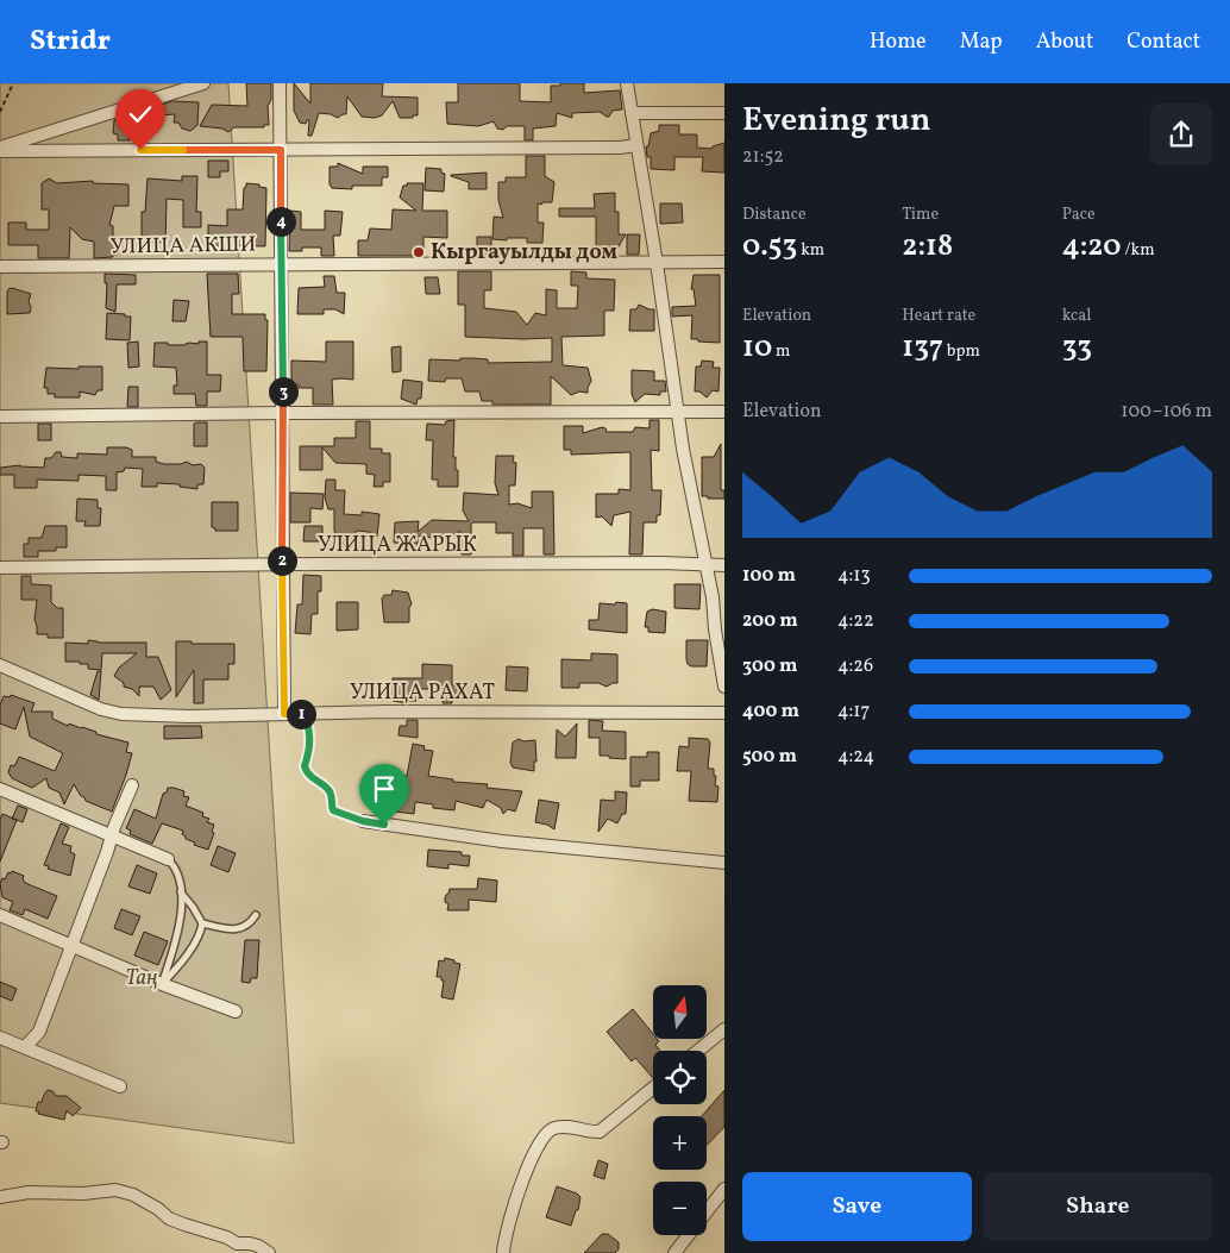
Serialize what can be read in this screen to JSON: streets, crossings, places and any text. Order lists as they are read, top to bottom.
{
  "streets": {
    "street": ["УЛИЦА АКШИ", "УЛИЦА ЖАРЫК", "УЛИЦА РАХАТ"]
  },
  "parks": ["Таң"],
  "places": ["Кыргауылды дом"],
  "north": "top",
  "page": {
    "header": "Stridr",
    "nav": [
      "Home",
      "Map",
      "About",
      "Contact"
    ],
    "heading": ["Evening run", "21:52"],
    "stats": [
      ["Distance", "0.53 km"],
      ["Time", "2:18"],
      ["Pace", "4:20 /km"],
      ["Elevation", "10 m"],
      ["Heart rate", "137 bpm"],
      ["kcal", "33"]
    ],
    "pins": [
      "4",
      "3",
      "2",
      "1"
    ],
    "chart": ["Elevation", "100–106 m"],
    "list": [
      {
        "name": "100 m",
        "note": "4:13"
      },
      {
        "name": "200 m",
        "note": "4:22"
      },
      {
        "name": "300 m",
        "note": "4:26"
      },
      {
        "name": "400 m",
        "note": "4:17"
      },
      {
        "name": "500 m",
        "note": "4:24"
      }
    ],
    "map_buttons": ["+", "−"],
    "buttons": ["Save", "Share"]
  }
}
